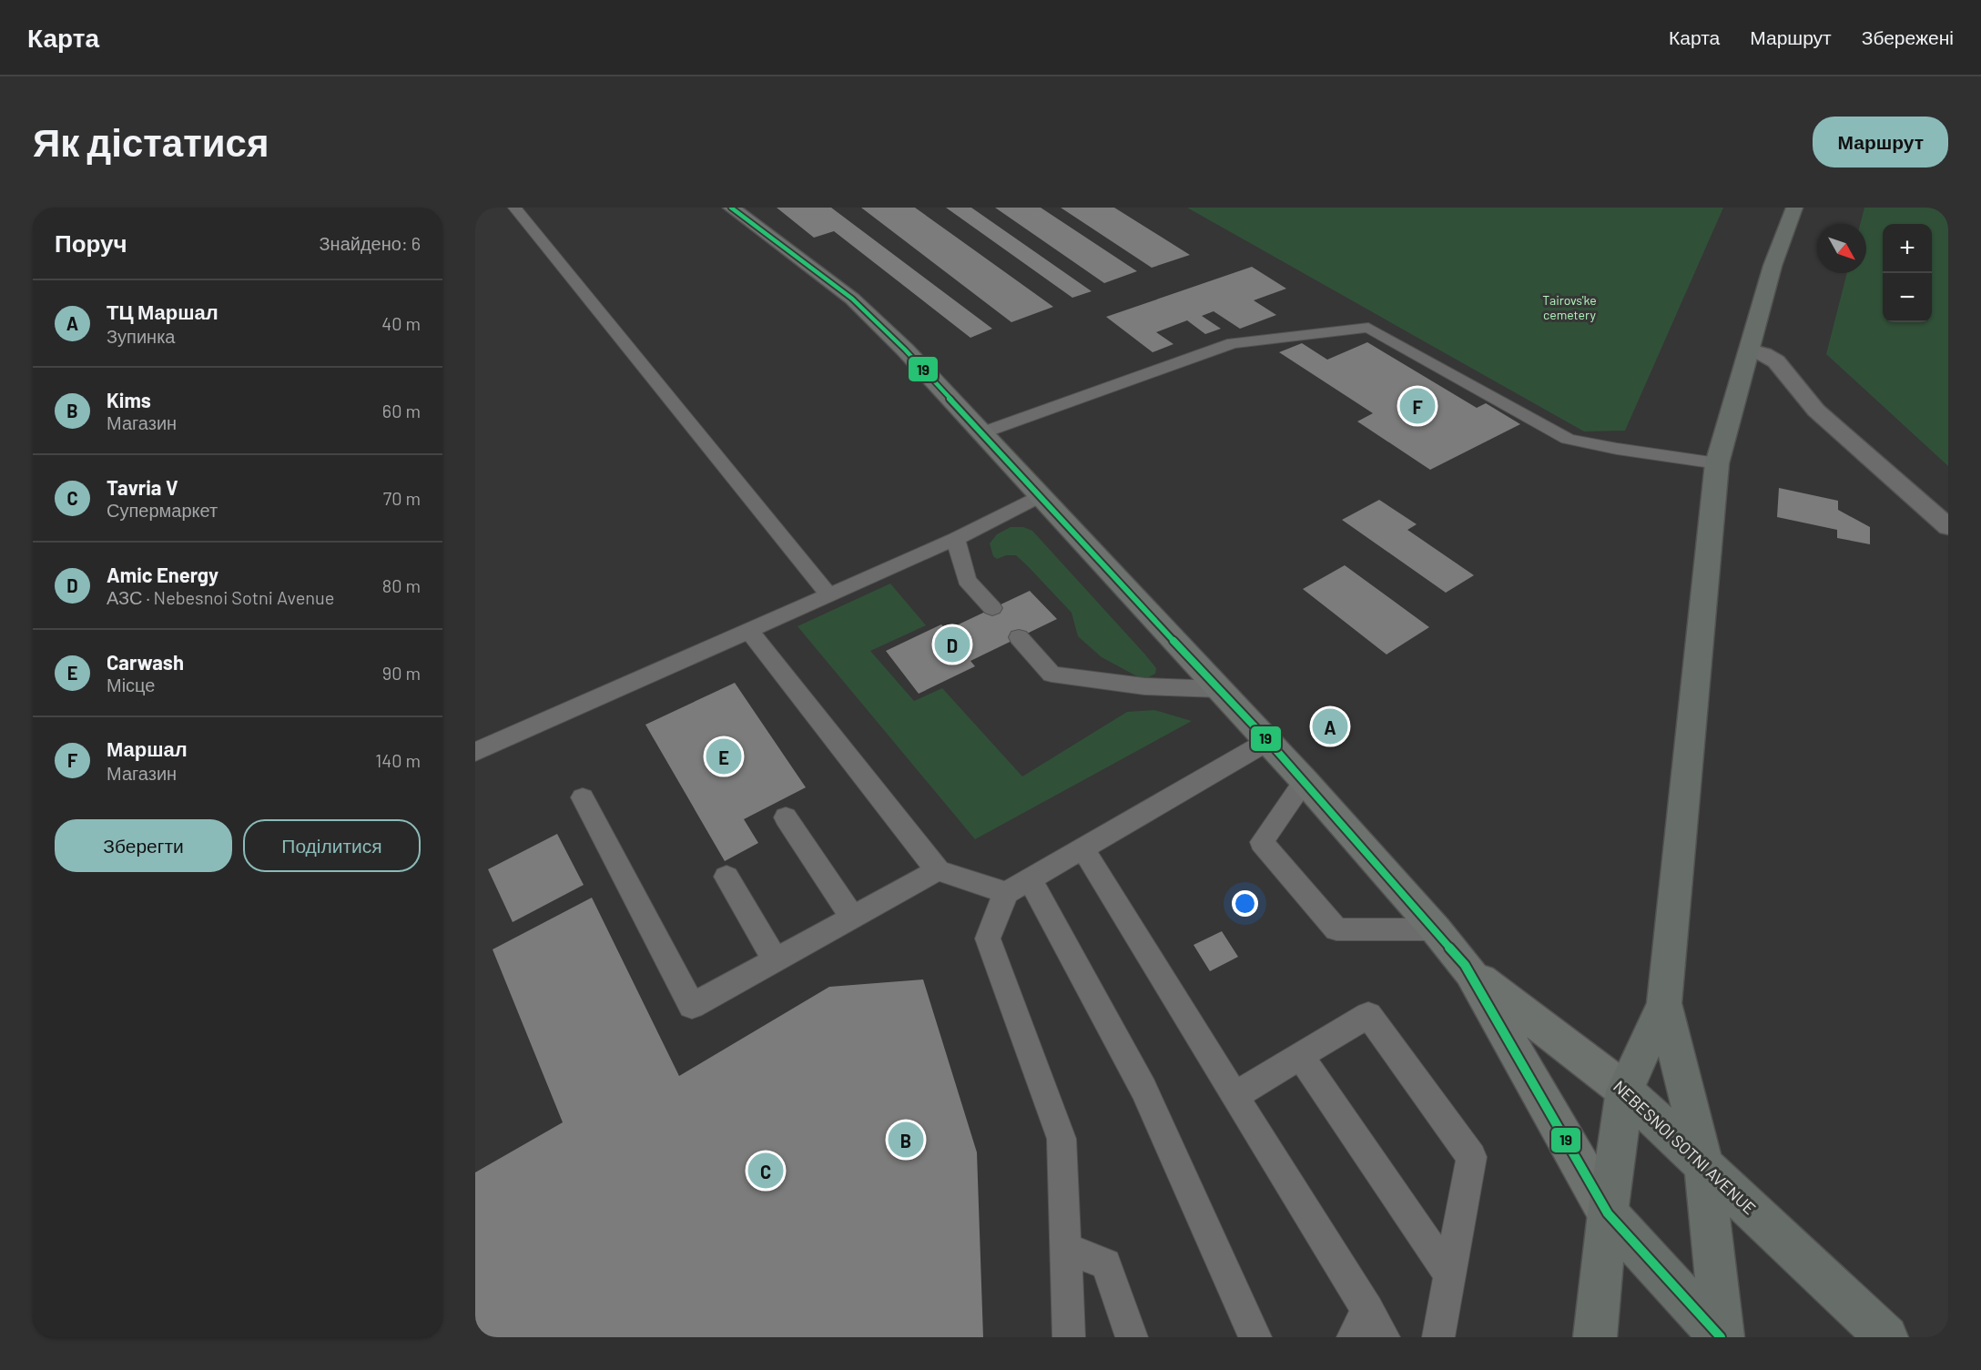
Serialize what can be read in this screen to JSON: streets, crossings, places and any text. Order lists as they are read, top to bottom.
{
  "streets": {
    "main road": ["NEBESNOI SOTNI AVENUE"]
  },
  "parks": ["Tairovs'ke cemetery"],
  "lines": ["transit line 19"],
  "north": "bottom right",
  "page": {
    "header": "Карта",
    "nav": ["Карта", "Маршрут", "Збережені"],
    "buttons": [
      "Маршрут",
      ["Зберегти", "Поділитися"]
    ],
    "title": "Як дістатися",
    "heading": ["Поруч", "Знайдено: 6"],
    "map_buttons": ["+", "−"],
    "list": [
      {
        "mark": "A",
        "name": "ТЦ Маршал",
        "note": "Зупинка",
        "value": "40 m"
      },
      {
        "mark": "B",
        "name": "Kims",
        "note": "Магазин",
        "value": "60 m"
      },
      {
        "mark": "C",
        "name": "Tavria V",
        "note": "Супермаркет",
        "value": "70 m"
      },
      {
        "mark": "D",
        "name": "Amic Energy",
        "note": "АЗС · Nebesnoi Sotni Avenue",
        "value": "80 m"
      },
      {
        "mark": "E",
        "name": "Carwash",
        "note": "Місце",
        "value": "90 m"
      },
      {
        "mark": "F",
        "name": "Маршал",
        "note": "Магазин",
        "value": "140 m"
      }
    ],
    "pins": [
      "F",
      "D",
      "A",
      "E",
      "B",
      "C"
    ]
  }
}
